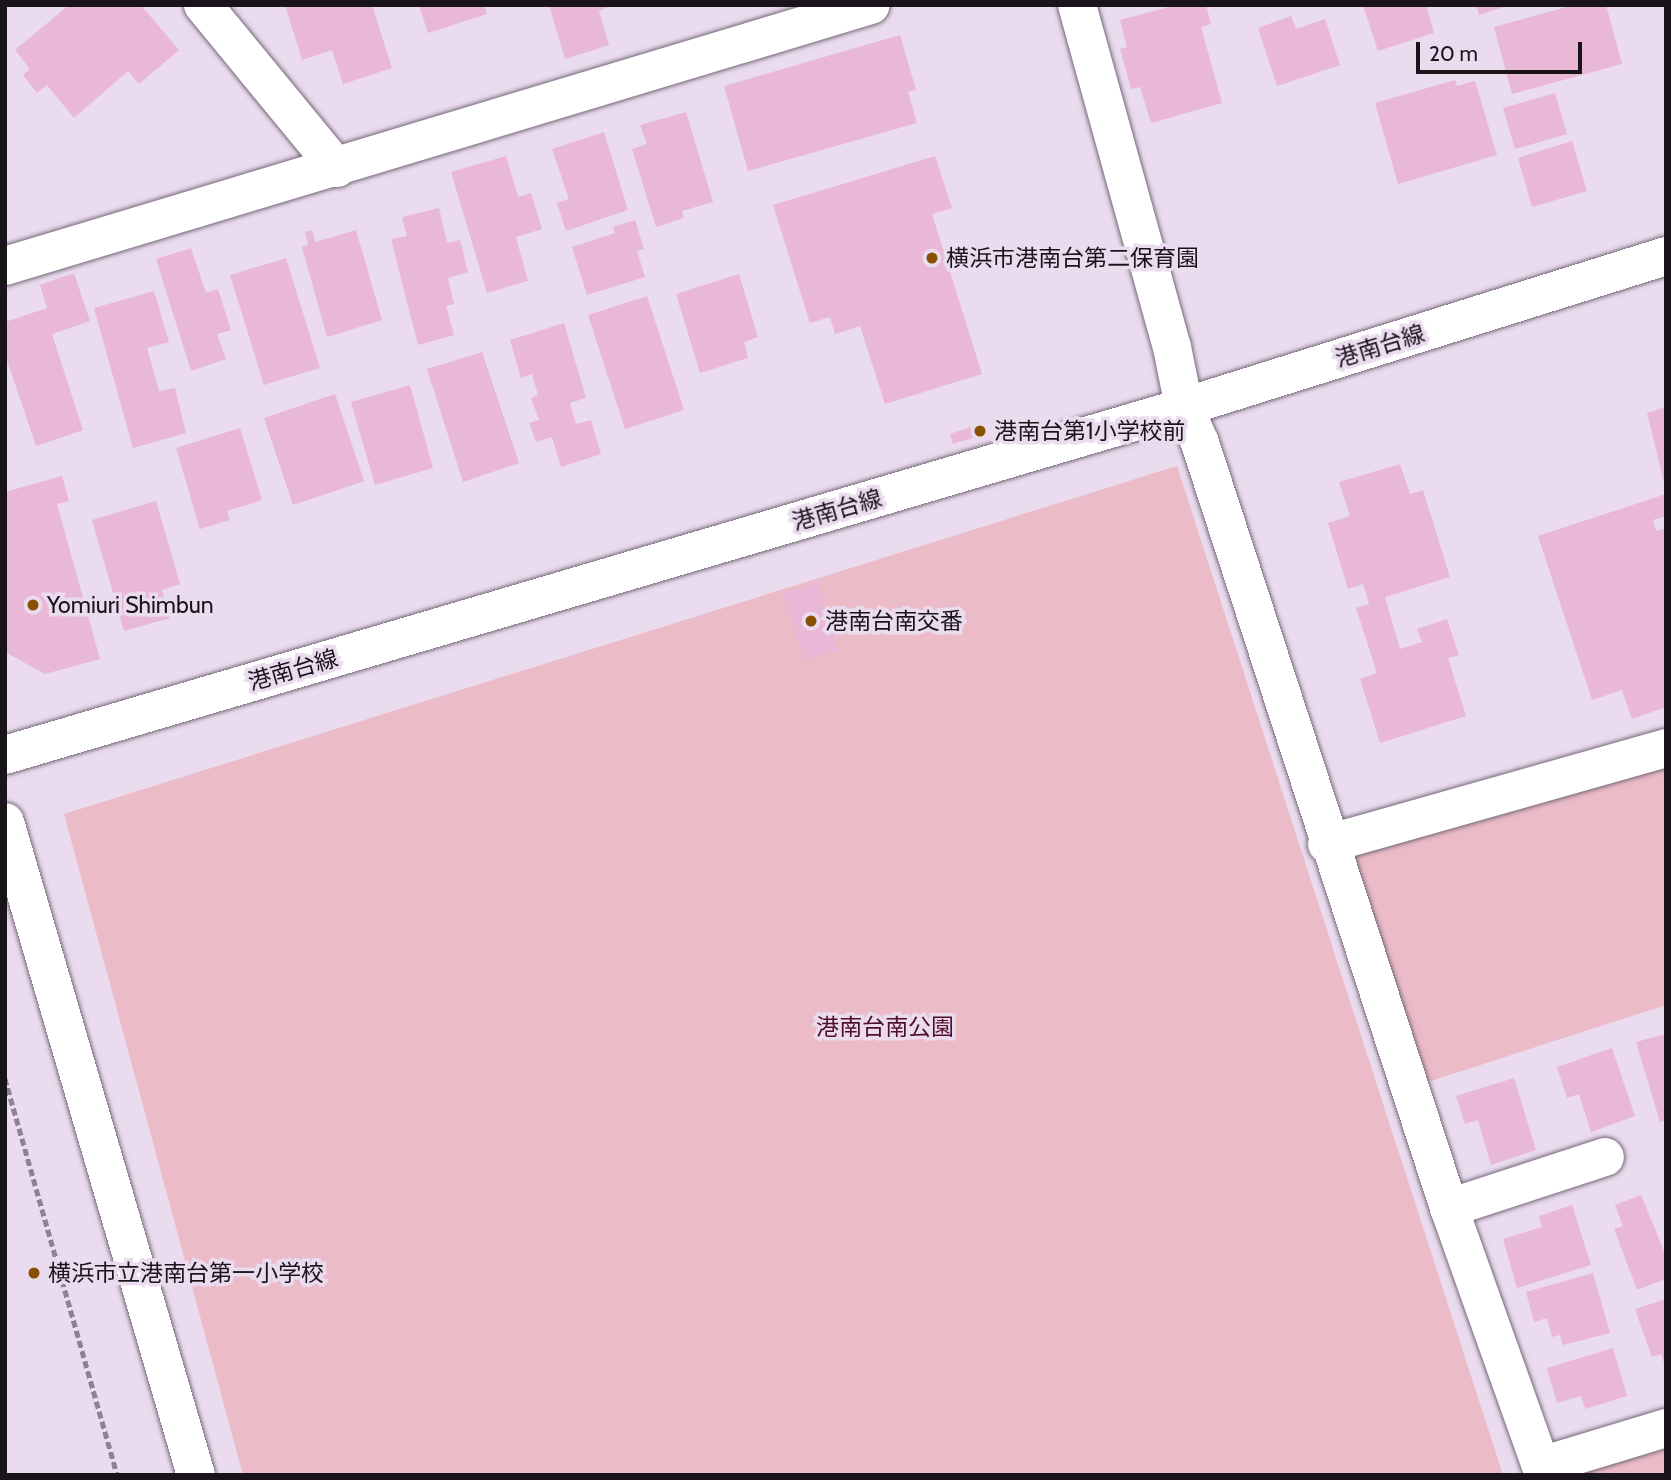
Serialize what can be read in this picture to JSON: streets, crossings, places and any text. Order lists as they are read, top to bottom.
{
  "streets": {
    "street": ["港南台線"]
  },
  "parks": ["港南台南公園"],
  "places": [
    "横浜市港南台第二保育園",
    "港南台第1小学校前",
    "Yomiuri Shimbun",
    "港南台南交番",
    "横浜市立港南台第一小学校"
  ],
  "scale_bar": "20 m"
}
